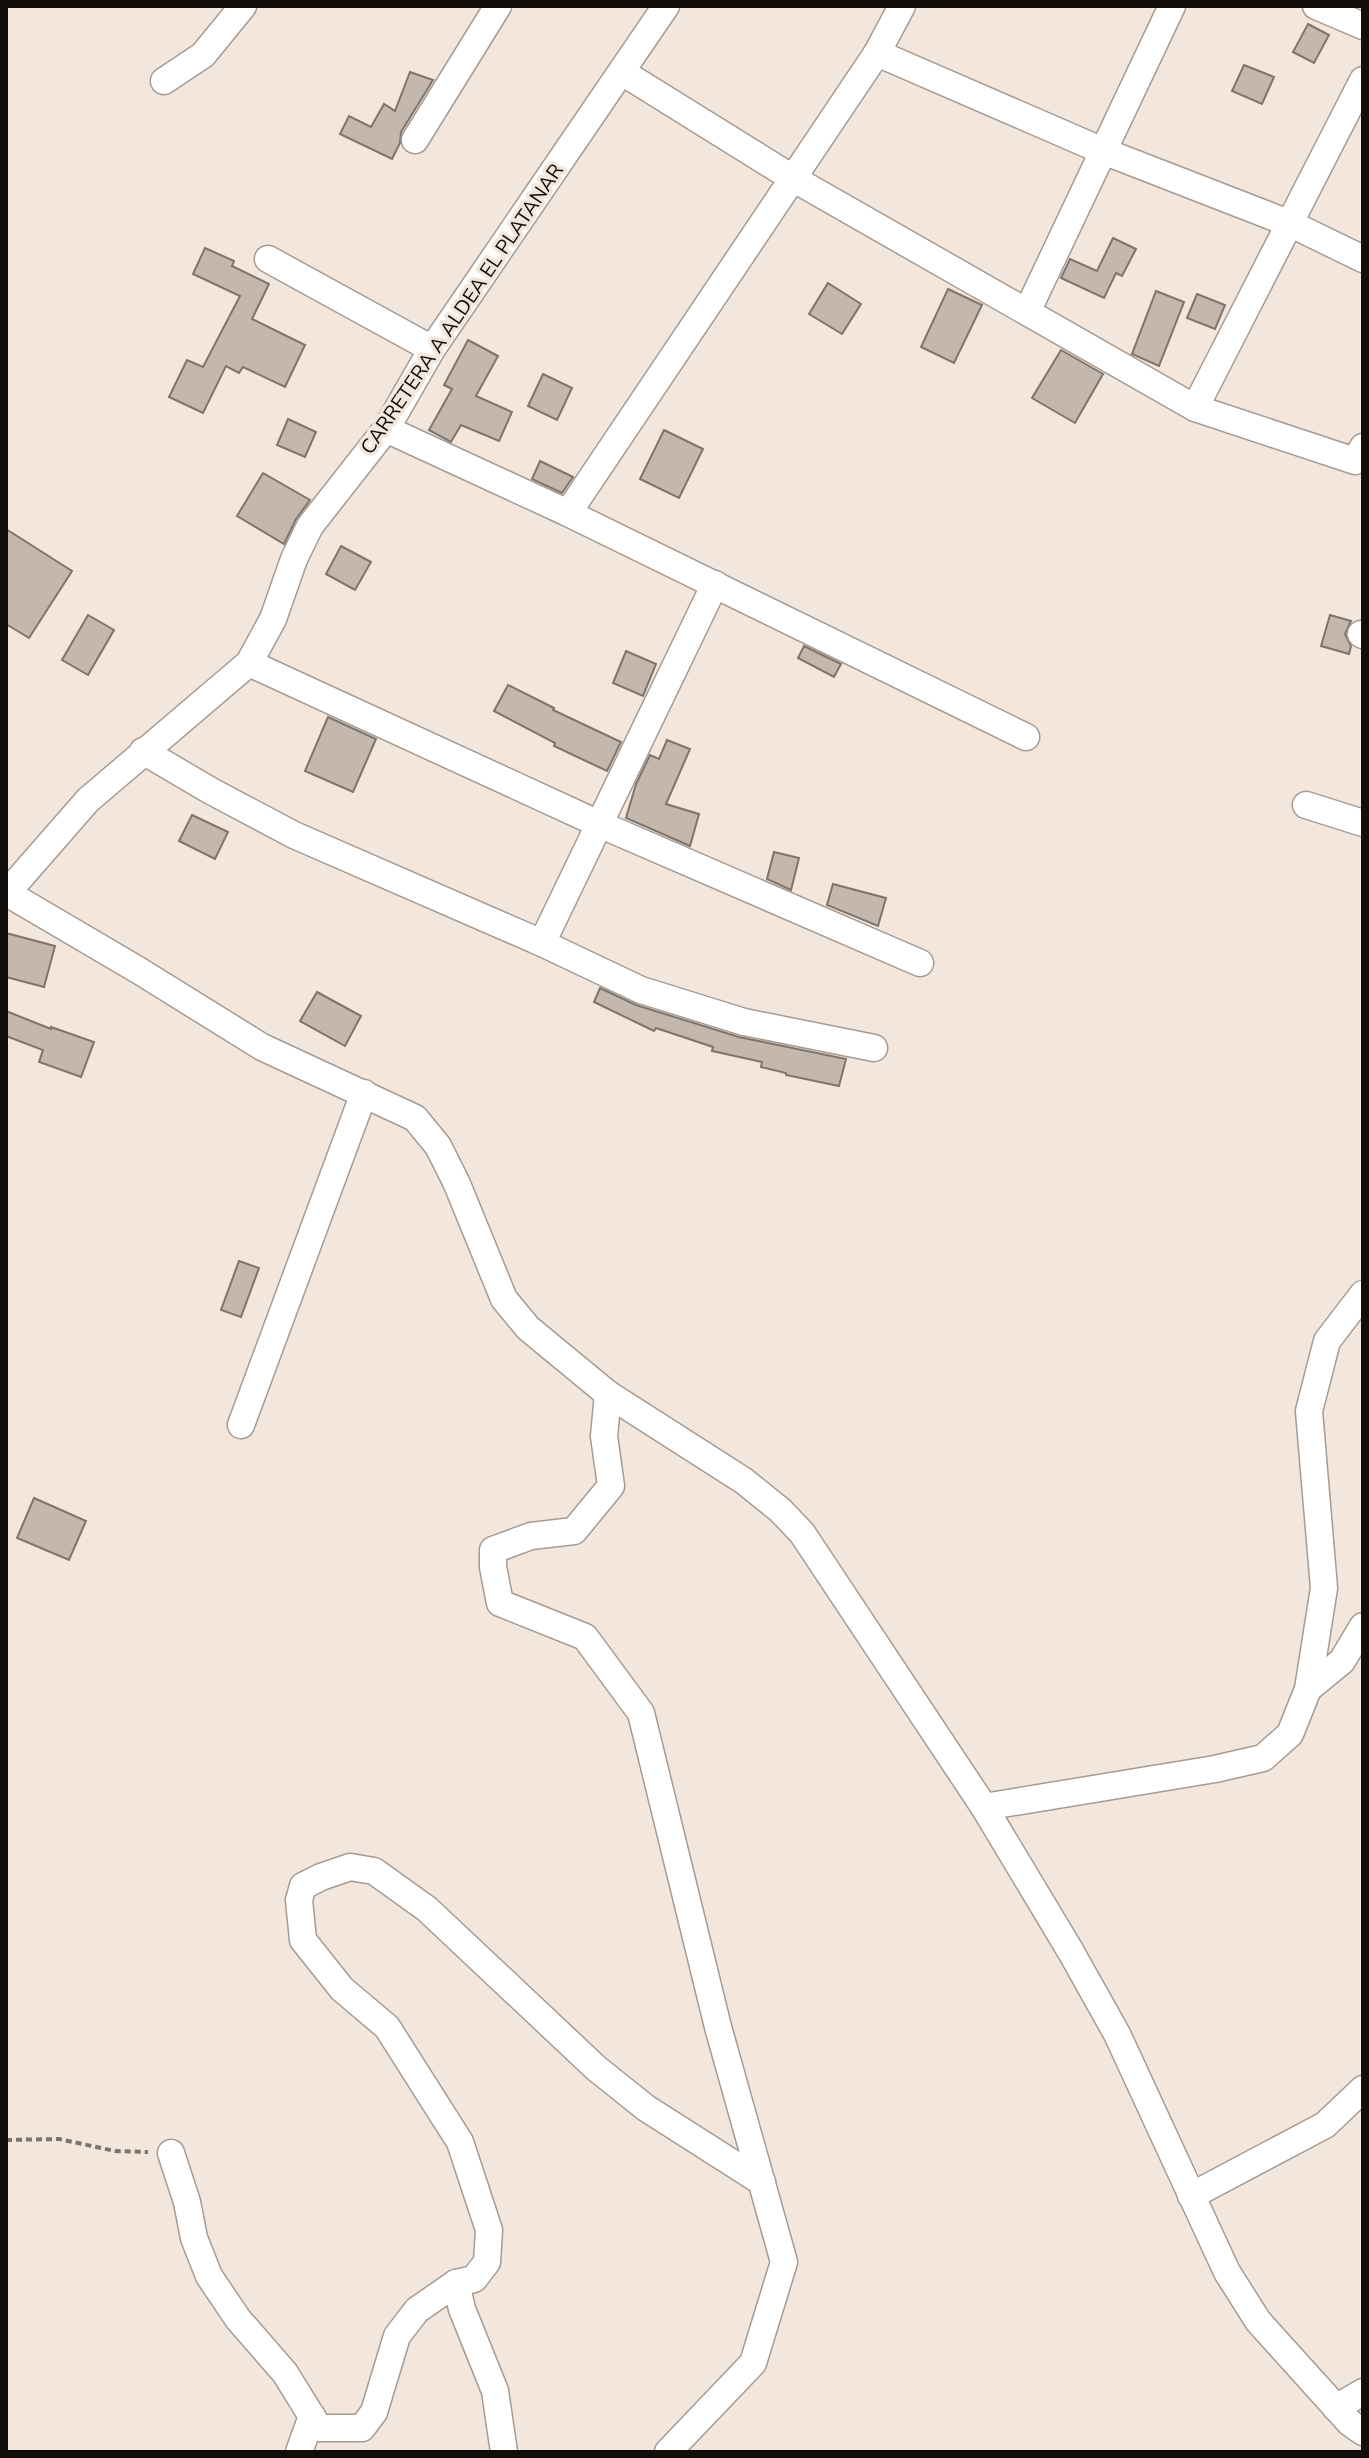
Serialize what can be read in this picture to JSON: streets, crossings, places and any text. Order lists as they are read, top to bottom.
{
  "streets": {
    "street": ["CARRETERA A ALDEA EL PLATANAR"]
  }
}
